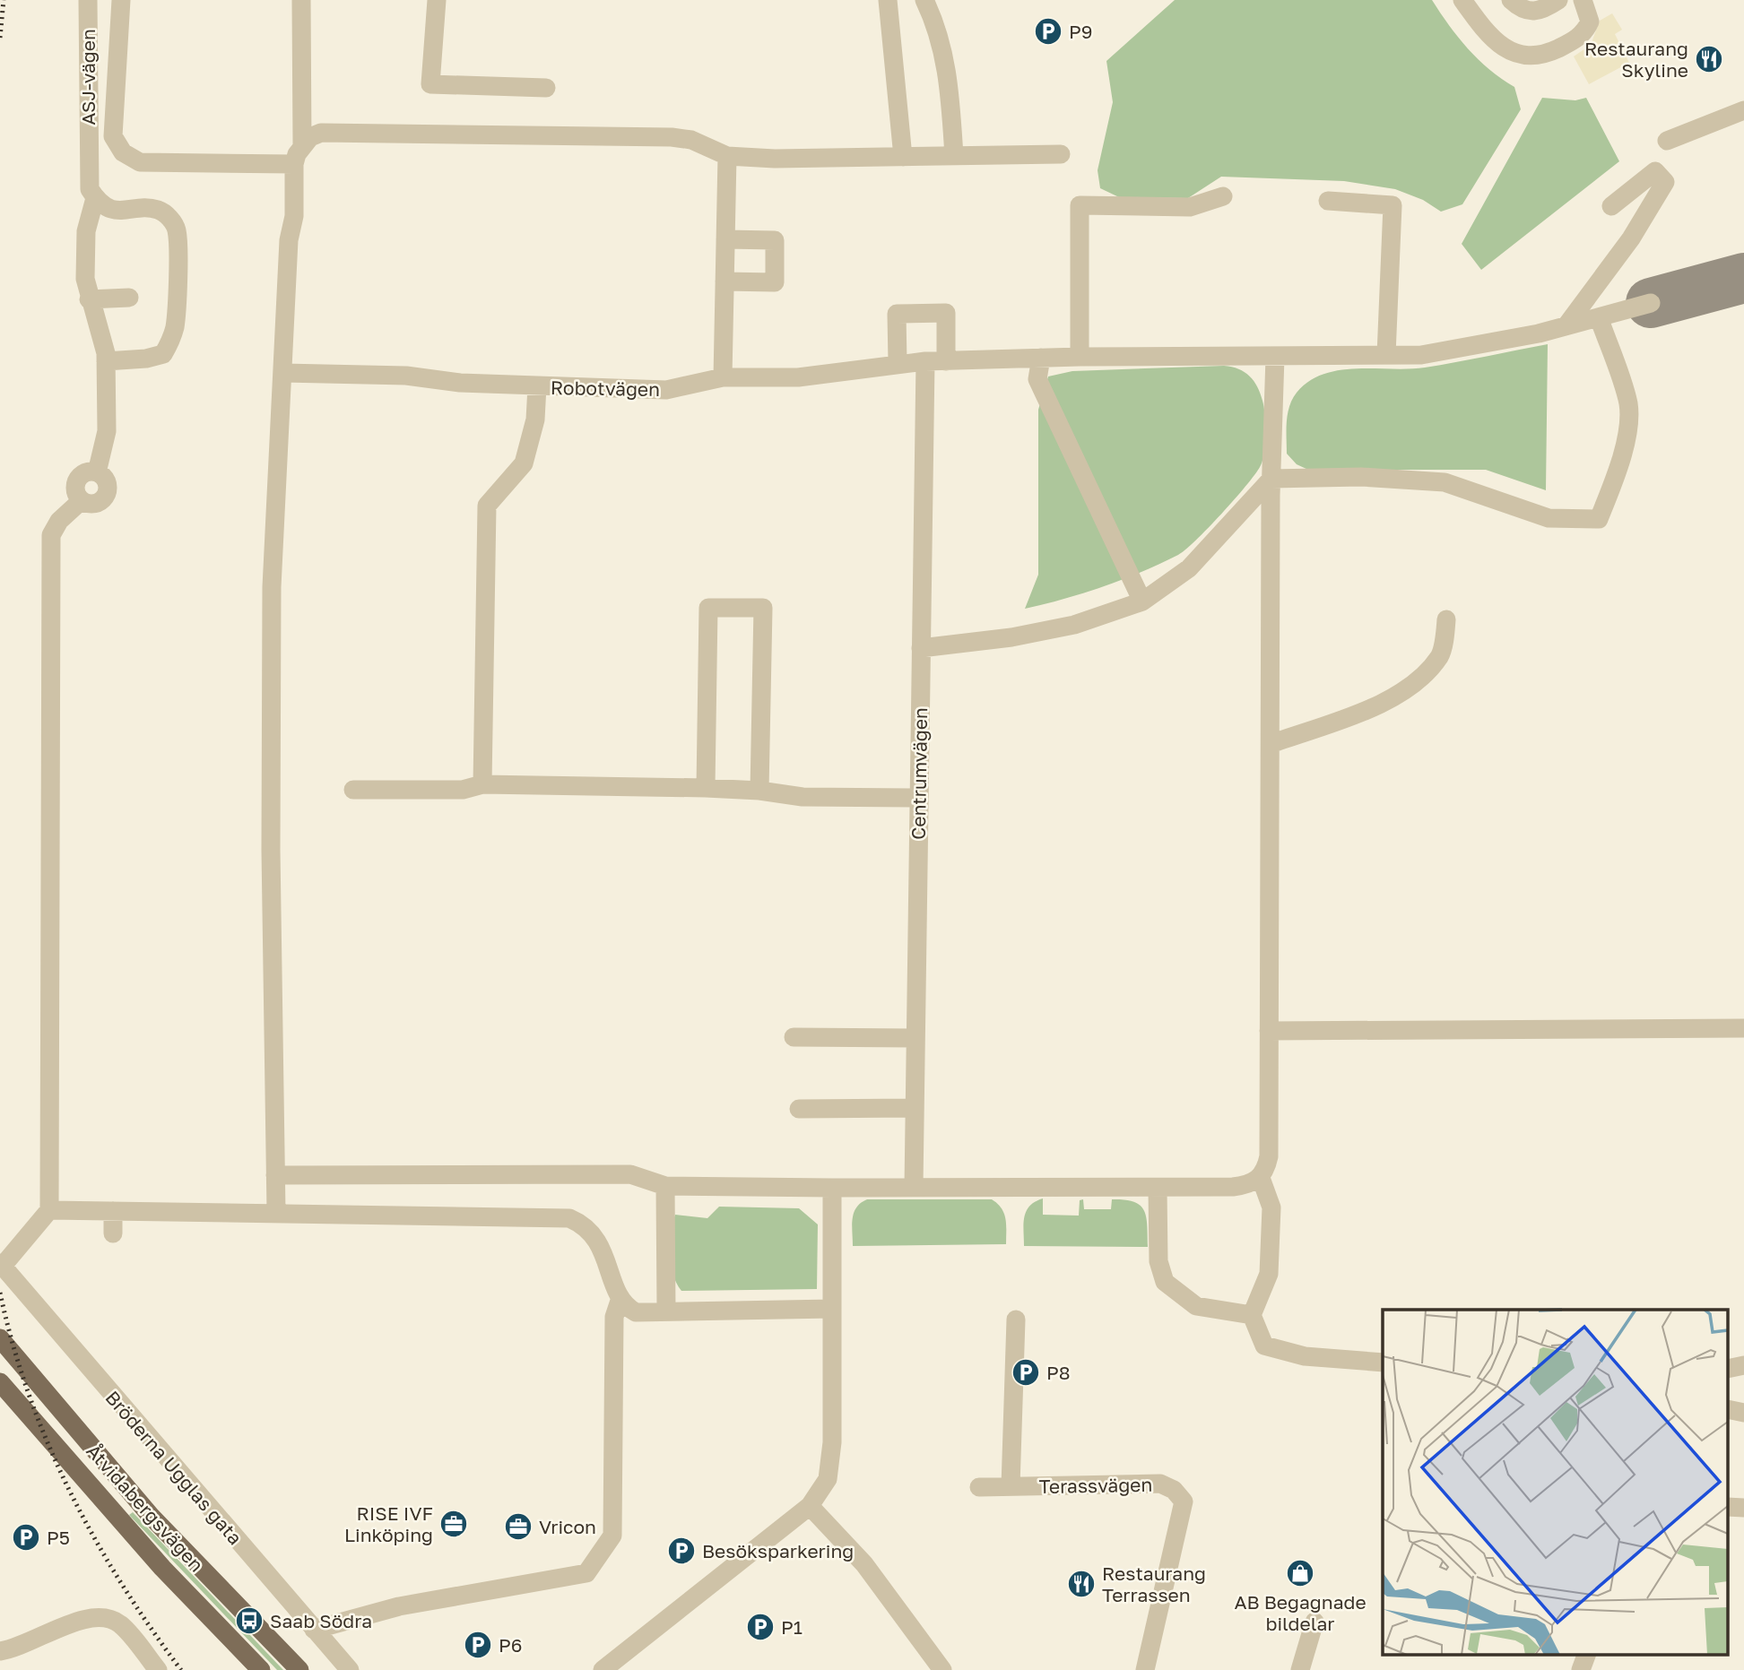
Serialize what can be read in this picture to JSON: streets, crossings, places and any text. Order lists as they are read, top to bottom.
{
  "streets": {
    "main road": ["Åtvidabergsvägen"],
    "street": [
      "ASJ-vägen",
      "Robotvägen",
      "Centrumvägen",
      "Bröderna Ugglas gata",
      "Terassvägen"
    ]
  },
  "crossings": [
    ["Robotvägen", "Centrumvägen"]
  ],
  "places": {
    "parking": [
      "P9",
      "P8",
      "P5",
      "Besöksparkering",
      "P1",
      "P6"
    ],
    "restaurant": ["Restaurang Skyline", "Restaurang Terrassen"],
    "office": ["RISE IVF Linköping", "Vricon"],
    "shop": ["AB Begagnade bildelar"],
    "bus stop": ["Saab Södra"]
  }
}
